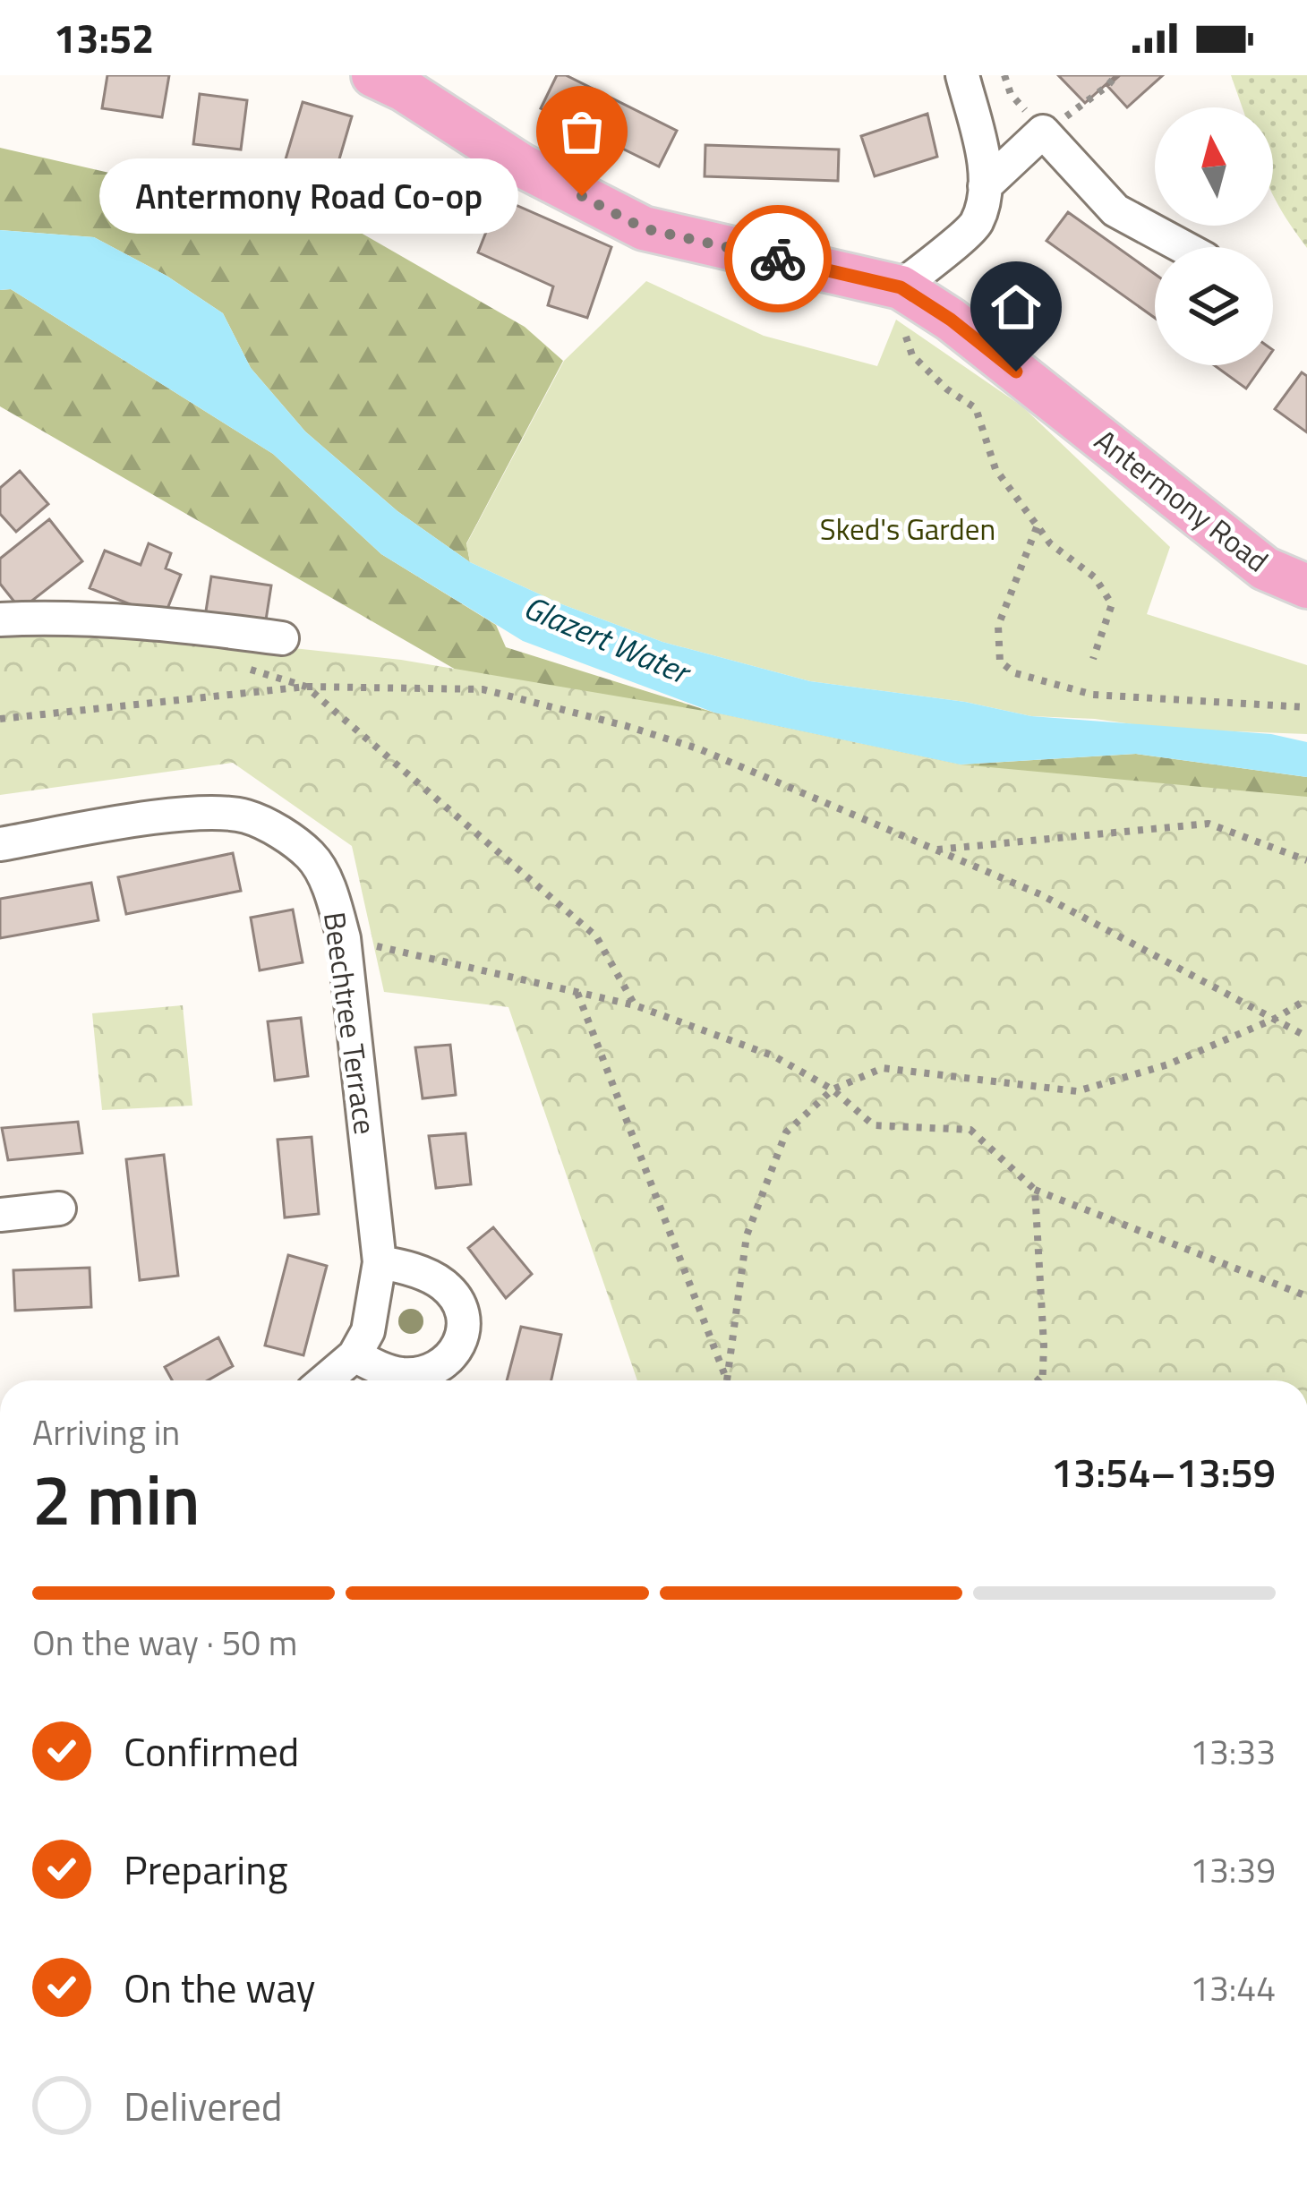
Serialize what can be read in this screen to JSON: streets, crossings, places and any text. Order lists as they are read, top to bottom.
{
  "streets": {
    "main road": ["Antermony Road"],
    "street": ["Beechtree Terrace"]
  },
  "water": ["Glazert Water"],
  "parks": ["Sked's Garden"],
  "places": ["Antermony Road Co-op"],
  "north": "top",
  "page": {
    "status": "13:52",
    "bubble": "Antermony Road Co-op",
    "heading": ["2 min", "Arriving in", "13:54–13:59"],
    "bar": "On the way · 50 m",
    "list": [
      ["Confirmed", "13:33"],
      ["Preparing", "13:39"],
      ["On the way", "13:44"],
      "Delivered"
    ]
  }
}
